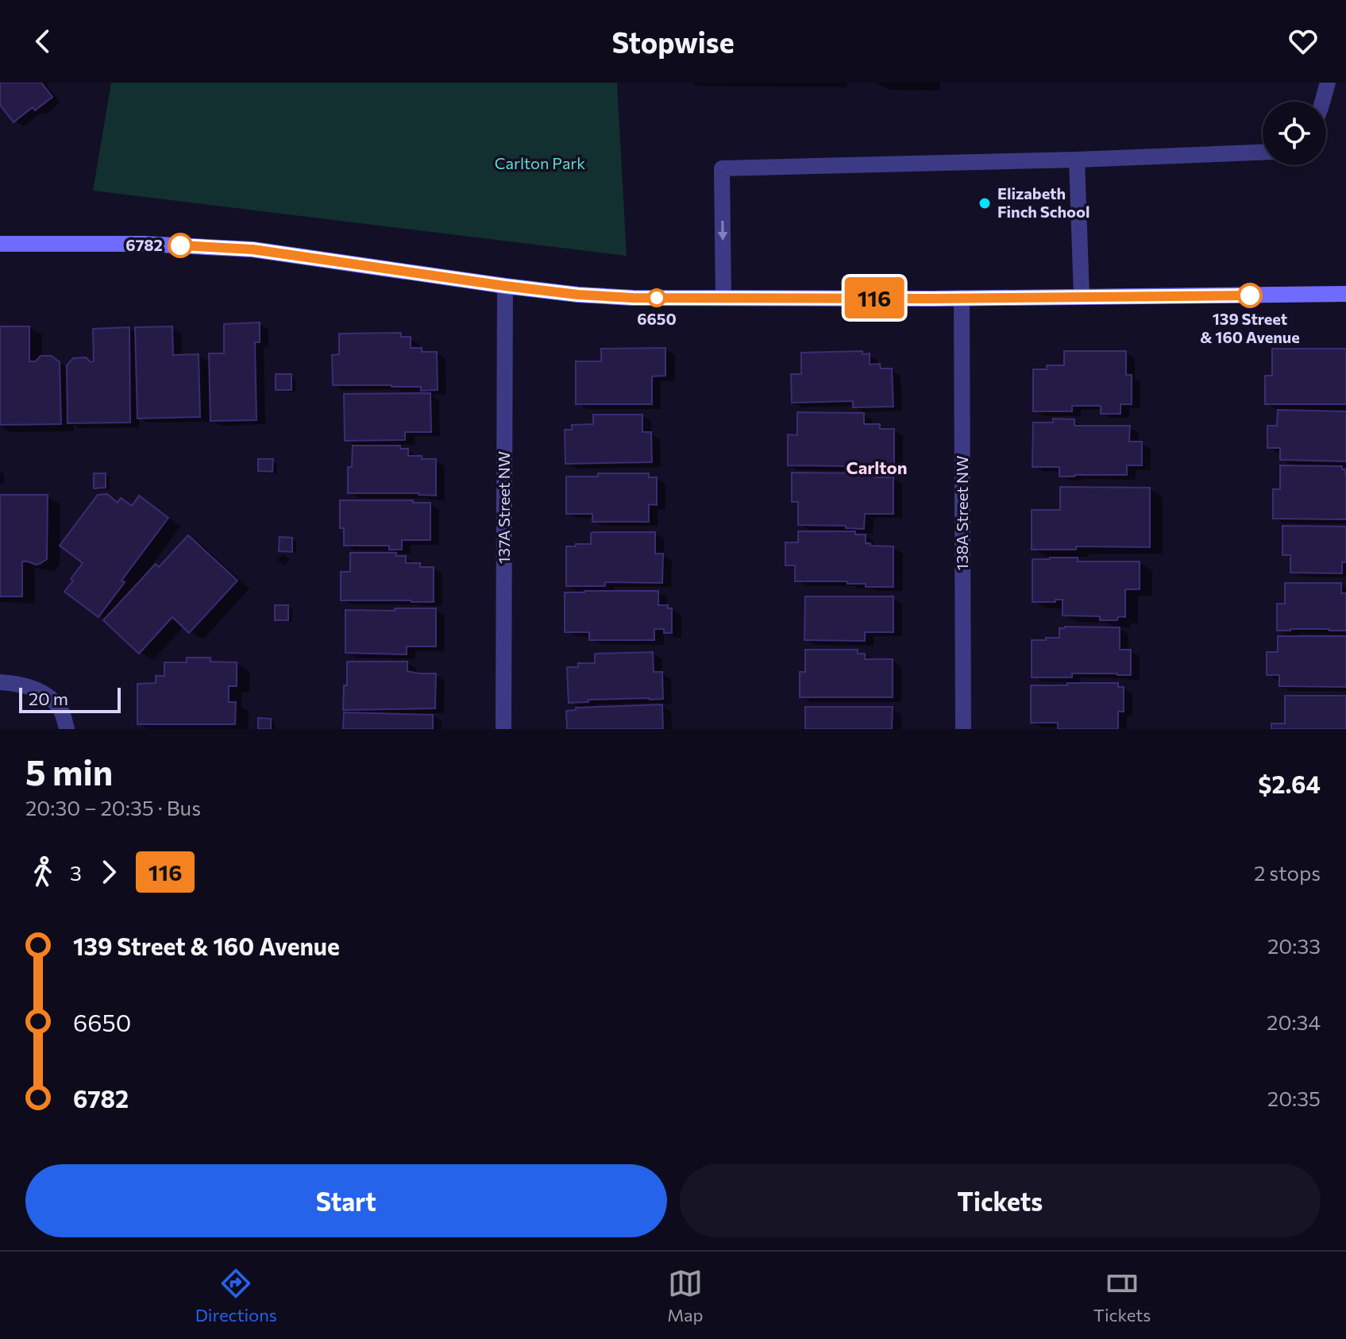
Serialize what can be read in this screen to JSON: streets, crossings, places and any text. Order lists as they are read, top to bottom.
{
  "streets": {
    "street": ["137A Street NW", "138A Street NW"]
  },
  "districts": ["Carlton"],
  "parks": ["Carlton Park"],
  "places": [
    "Elizabeth Finch School",
    "6782",
    "139 Street & 160 Avenue",
    "6650"
  ],
  "lines": ["bus line 116"],
  "scale_bar": "20 m",
  "page": {
    "header": "Stopwise",
    "on_map": "116",
    "scale": "20 m",
    "heading": ["5 min", "20:30 – 20:35 · Bus", "$2.64"],
    "legs": ["3", "116", "2 stops"],
    "list": [
      {
        "name": "139 Street & 160 Avenue",
        "value": "20:33"
      },
      {
        "name": "6650",
        "value": "20:34"
      },
      {
        "name": "6782",
        "value": "20:35"
      }
    ],
    "buttons": ["Start", "Tickets"],
    "tabs": ["Directions", "Map", "Tickets"]
  }
}
